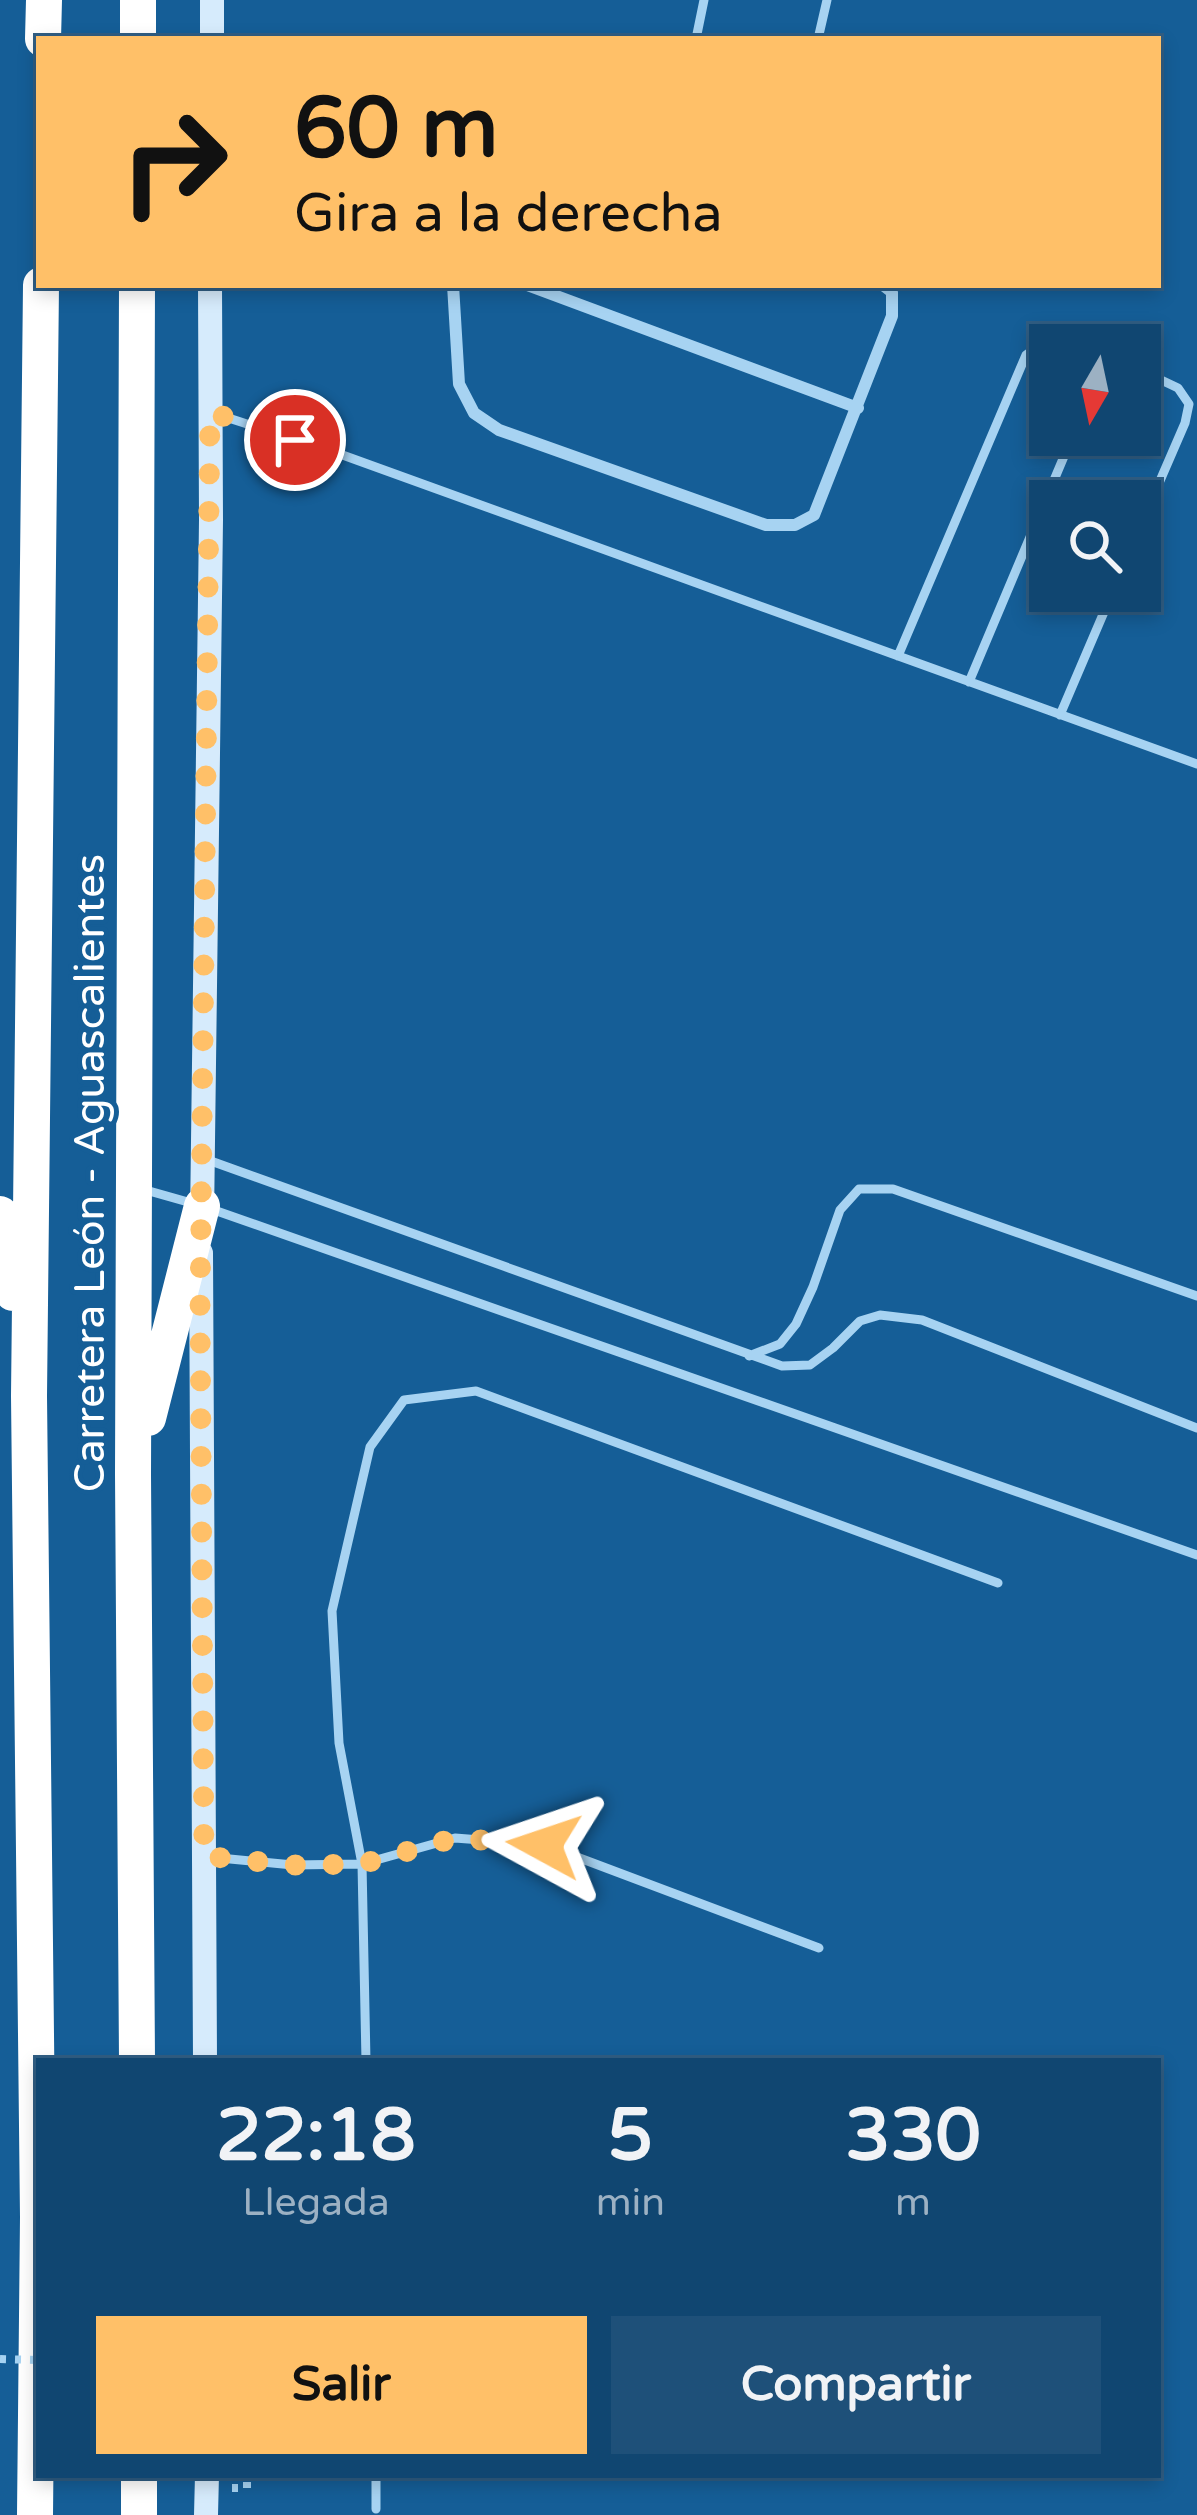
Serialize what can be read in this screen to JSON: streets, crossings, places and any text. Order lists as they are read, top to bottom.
{
  "streets": {
    "highway": ["Carretera León - Aguascalientes"]
  },
  "north": "bottom",
  "page": {
    "turn": ["60 m", "Gira a la derecha"],
    "eta": [
      "22:18",
      "Llegada",
      "5",
      "min",
      "330",
      "m"
    ],
    "buttons": ["Salir", "Compartir"]
  }
}
